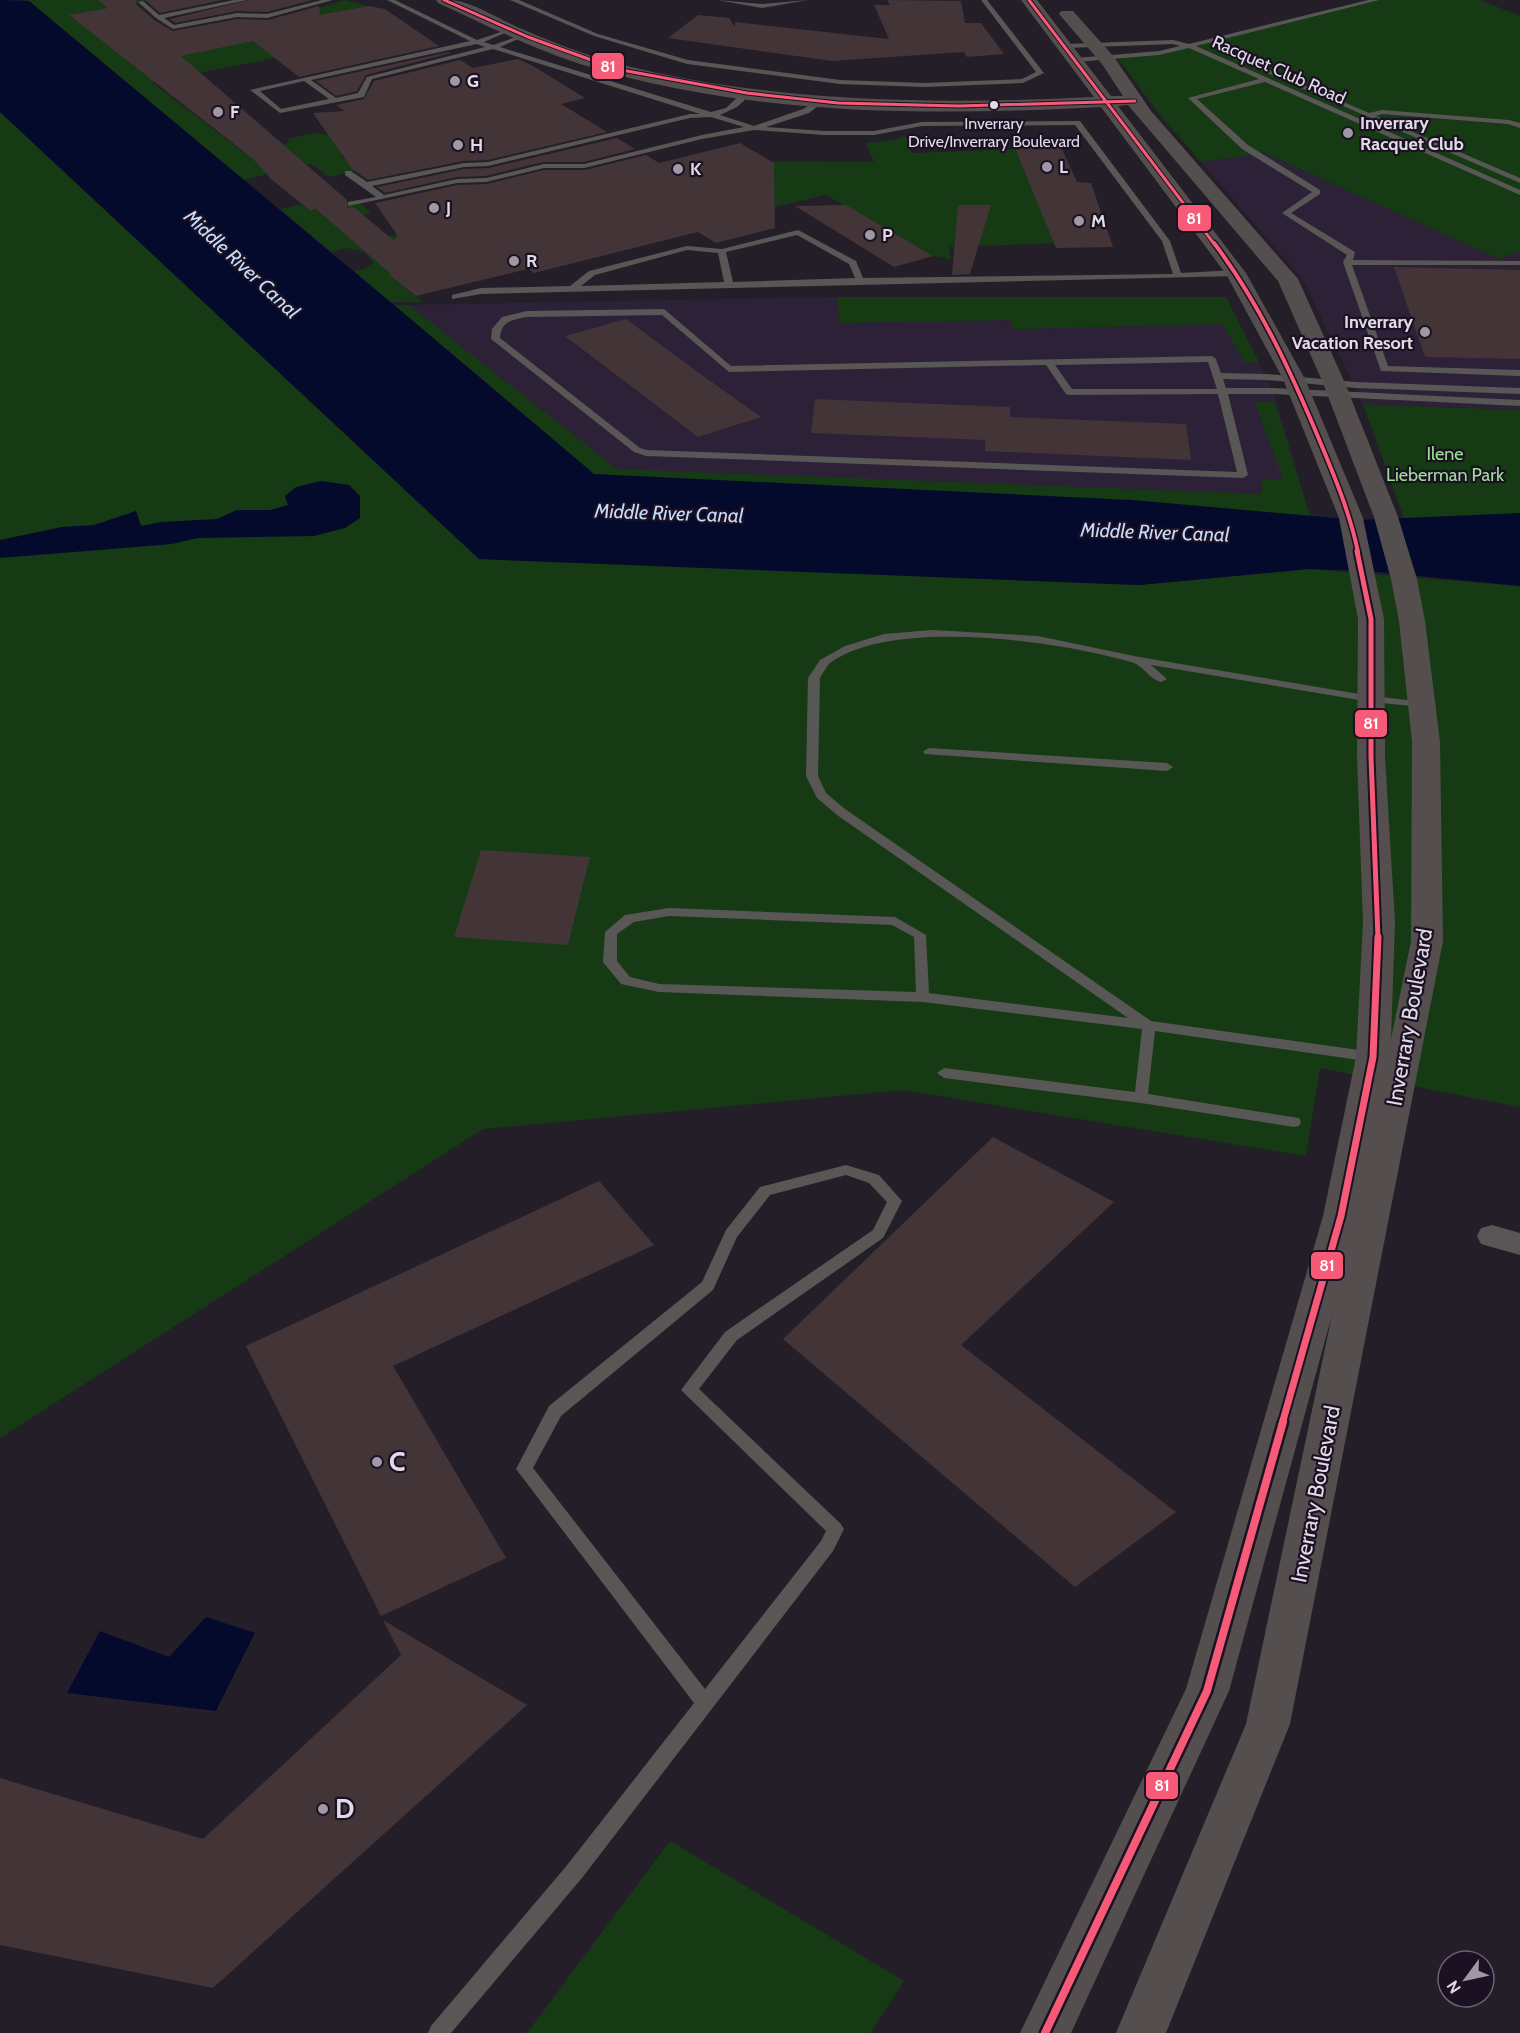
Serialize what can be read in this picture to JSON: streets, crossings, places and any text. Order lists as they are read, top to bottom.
{
  "streets": {
    "street": ["Inverrary Boulevard"],
    "lane": ["Racquet Club Road"]
  },
  "water": ["Middle River Canal"],
  "parks": ["Ilene Lieberman Park"],
  "places": [
    "G",
    "Inverrary Drive/Inverrary Boulevard",
    "F",
    "Inverrary Racquet Club",
    "H",
    "L",
    "K",
    "J",
    "M",
    "P",
    "R",
    "Inverrary Vacation Resort",
    "C",
    "D"
  ],
  "lines": ["transit line 81"],
  "north": "bottom left"
}
